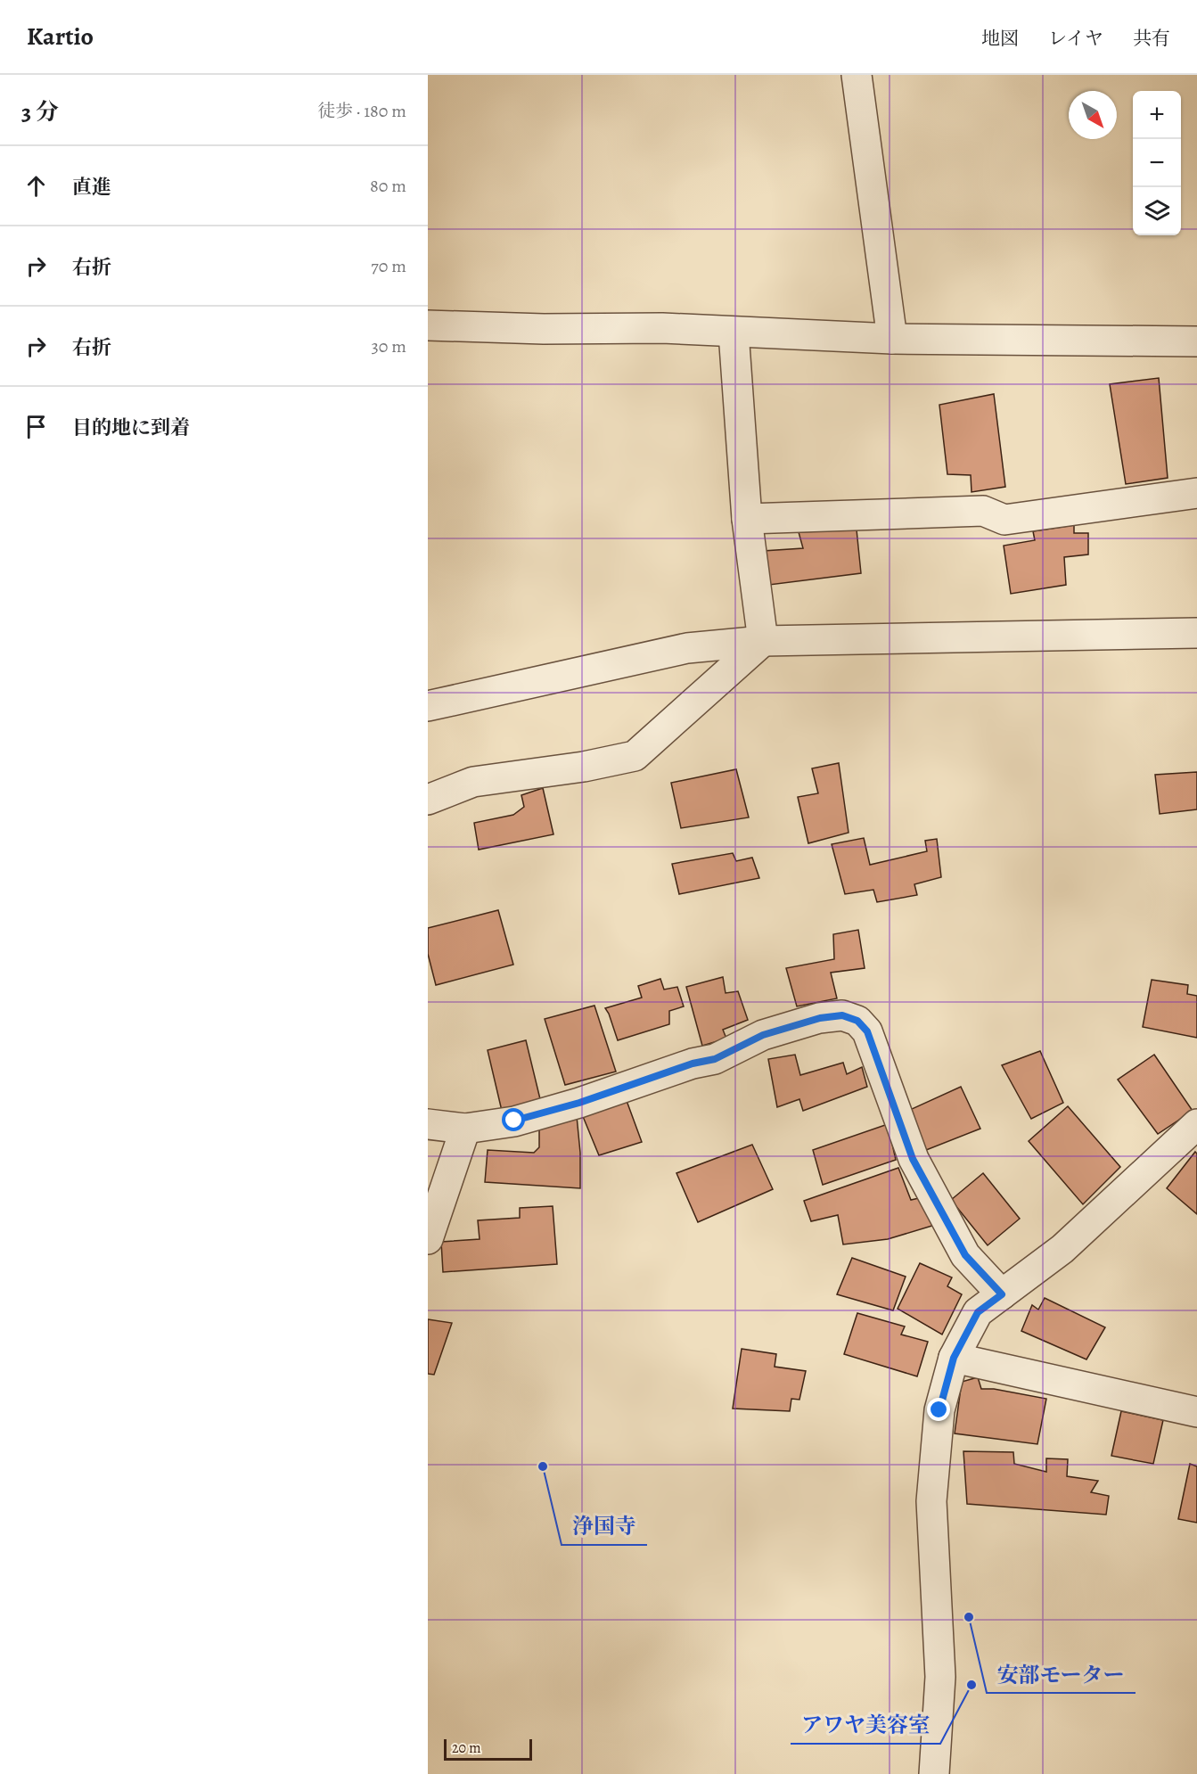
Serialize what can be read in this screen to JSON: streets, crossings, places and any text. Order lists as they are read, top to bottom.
{
  "places": ["浄国寺", "安部モーター", "アワヤ美容室"],
  "scale_bar": "20 m",
  "north": "bottom right",
  "page": {
    "header": "Kartio",
    "nav": ["地図", "レイヤ", "共有"],
    "heading": ["3 分", "徒歩 · 180 m"],
    "map_buttons": ["+", "−"],
    "list": [
      ["直進", "80 m"],
      ["右折", "70 m"],
      ["右折", "30 m"],
      "目的地に到着"
    ],
    "scale": "20 m"
  }
}
